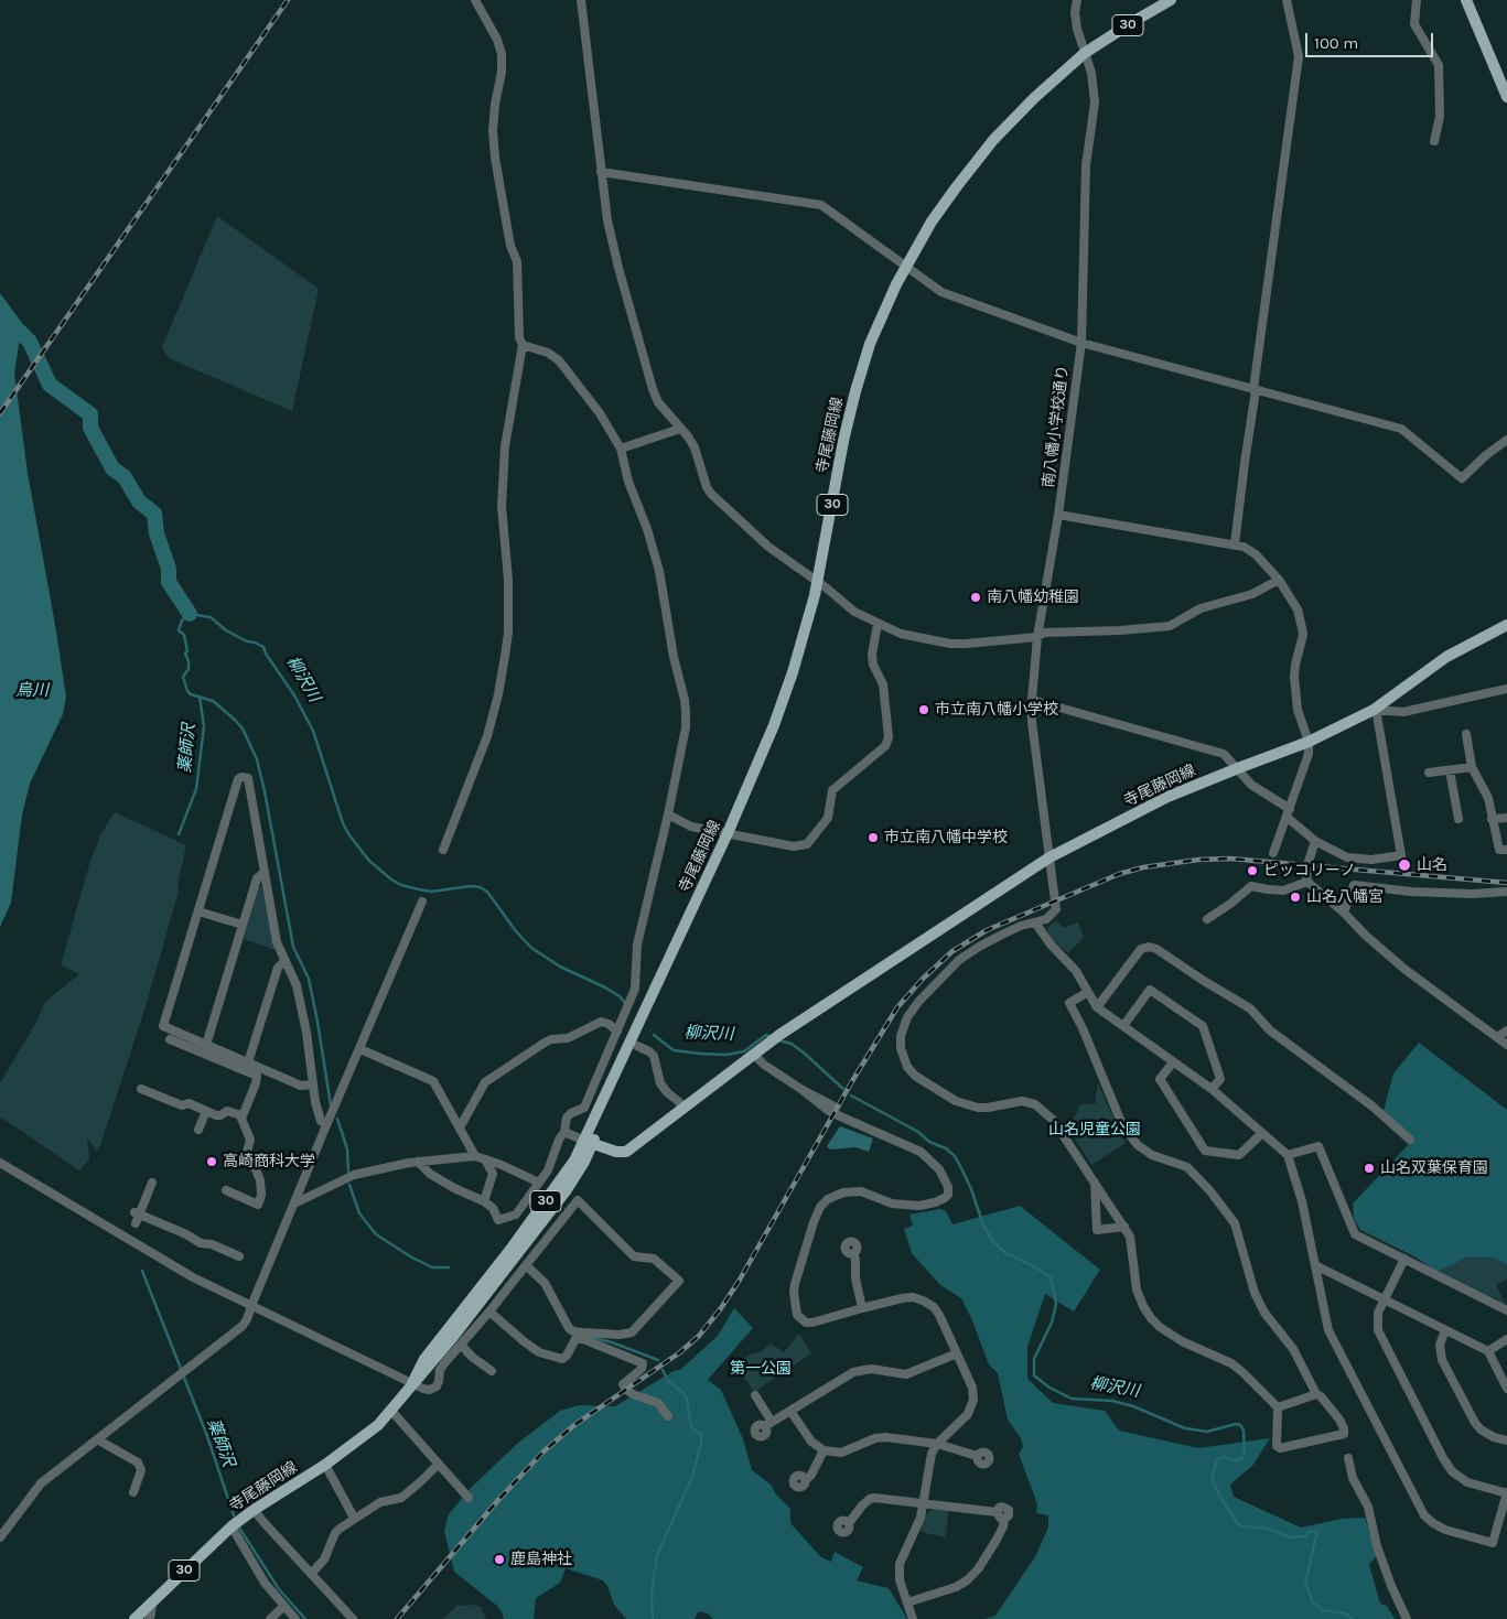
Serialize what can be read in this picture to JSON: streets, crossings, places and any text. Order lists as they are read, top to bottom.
{
  "streets": {
    "main road": ["30", "寺尾藤岡線"],
    "street": ["南八幡小学校通り"]
  },
  "crossings": [
    ["南八幡小学校通り", "寺尾藤岡線"]
  ],
  "water": ["柳沢川", "烏川", "薬師沢"],
  "parks": ["山名児童公園", "第一公園"],
  "places": [
    "南八幡幼稚園",
    "市立南八幡小学校",
    "市立南八幡中学校",
    "山名",
    "ピッコリーノ",
    "山名八幡宮",
    "高崎商科大学",
    "山名双葉保育園",
    "鹿島神社"
  ],
  "scale_bar": "100 m"
}
